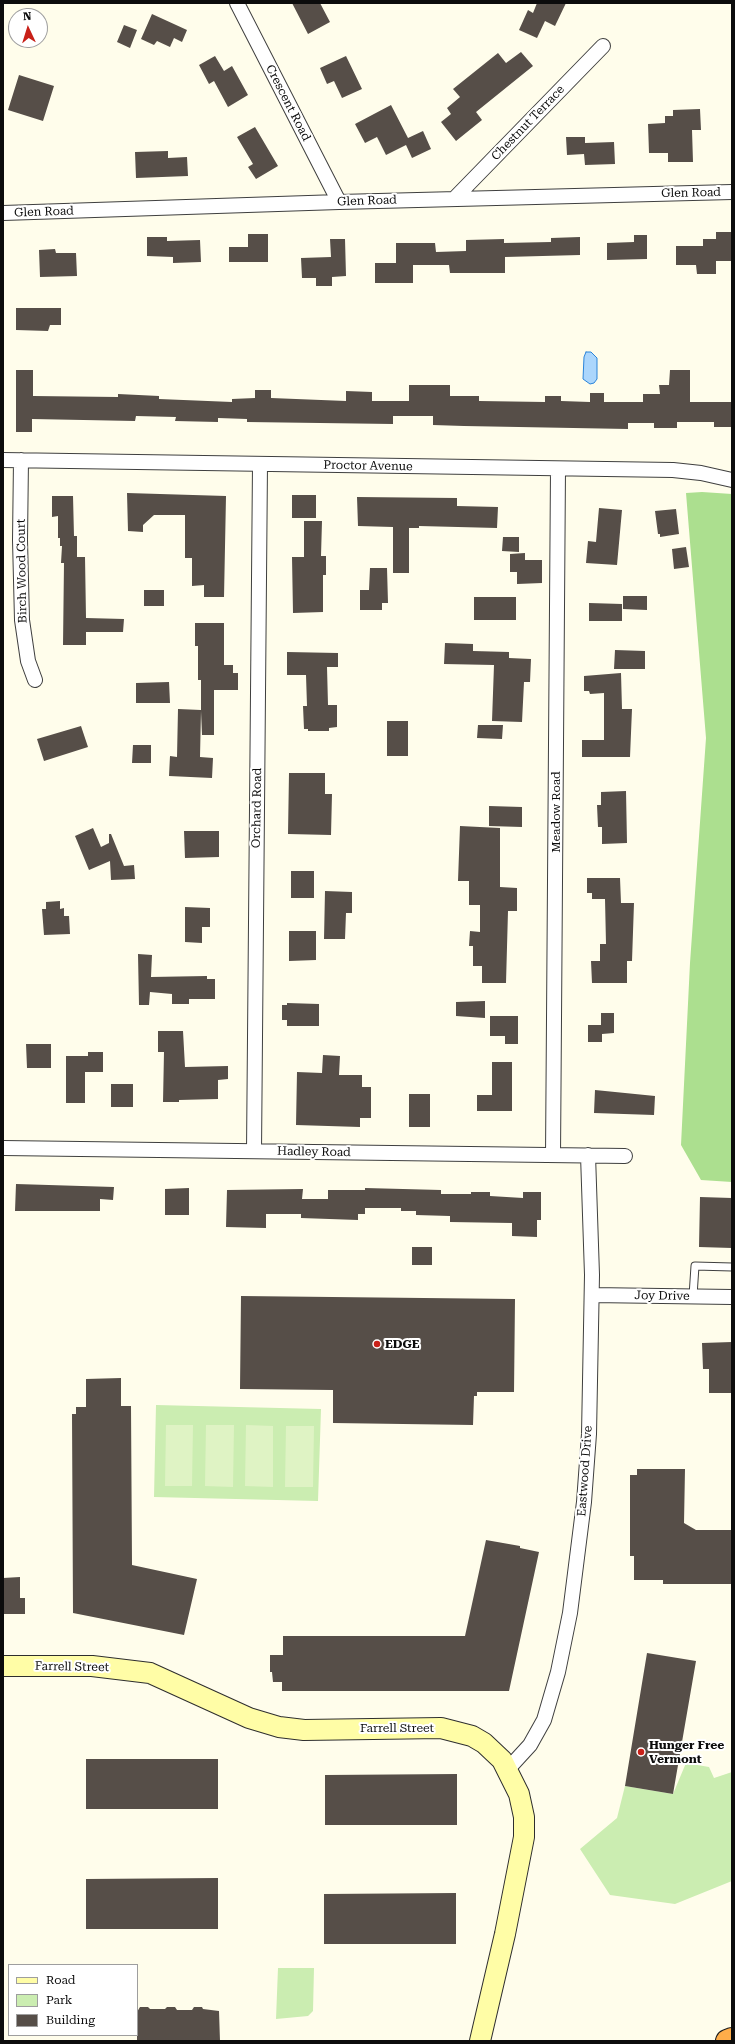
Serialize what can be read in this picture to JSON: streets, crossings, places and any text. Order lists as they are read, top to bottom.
{
  "streets": {
    "street": [
      "Crescent Road",
      "Chestnut Terrace",
      "Glen Road",
      "Proctor Avenue",
      "Birch Wood Court",
      "Orchard Road",
      "Meadow Road",
      "Hadley Road",
      "Joy Drive",
      "Eastwood Drive",
      "Farrell Street"
    ]
  },
  "crossings": [
    ["Crescent Road", "Glen Road"],
    ["Chestnut Terrace", "Glen Road"],
    ["Proctor Avenue", "Birch Wood Court"],
    ["Proctor Avenue", "Orchard Road"],
    ["Proctor Avenue", "Meadow Road"],
    ["Orchard Road", "Hadley Road"],
    ["Meadow Road", "Hadley Road"],
    ["Hadley Road", "Eastwood Drive"],
    ["Joy Drive", "Eastwood Drive"],
    ["Eastwood Drive", "Farrell Street"]
  ],
  "places": ["EDGE", "Hunger Free Vermont"],
  "legend": ["Road", "Park", "Building"],
  "north": "top"
}
